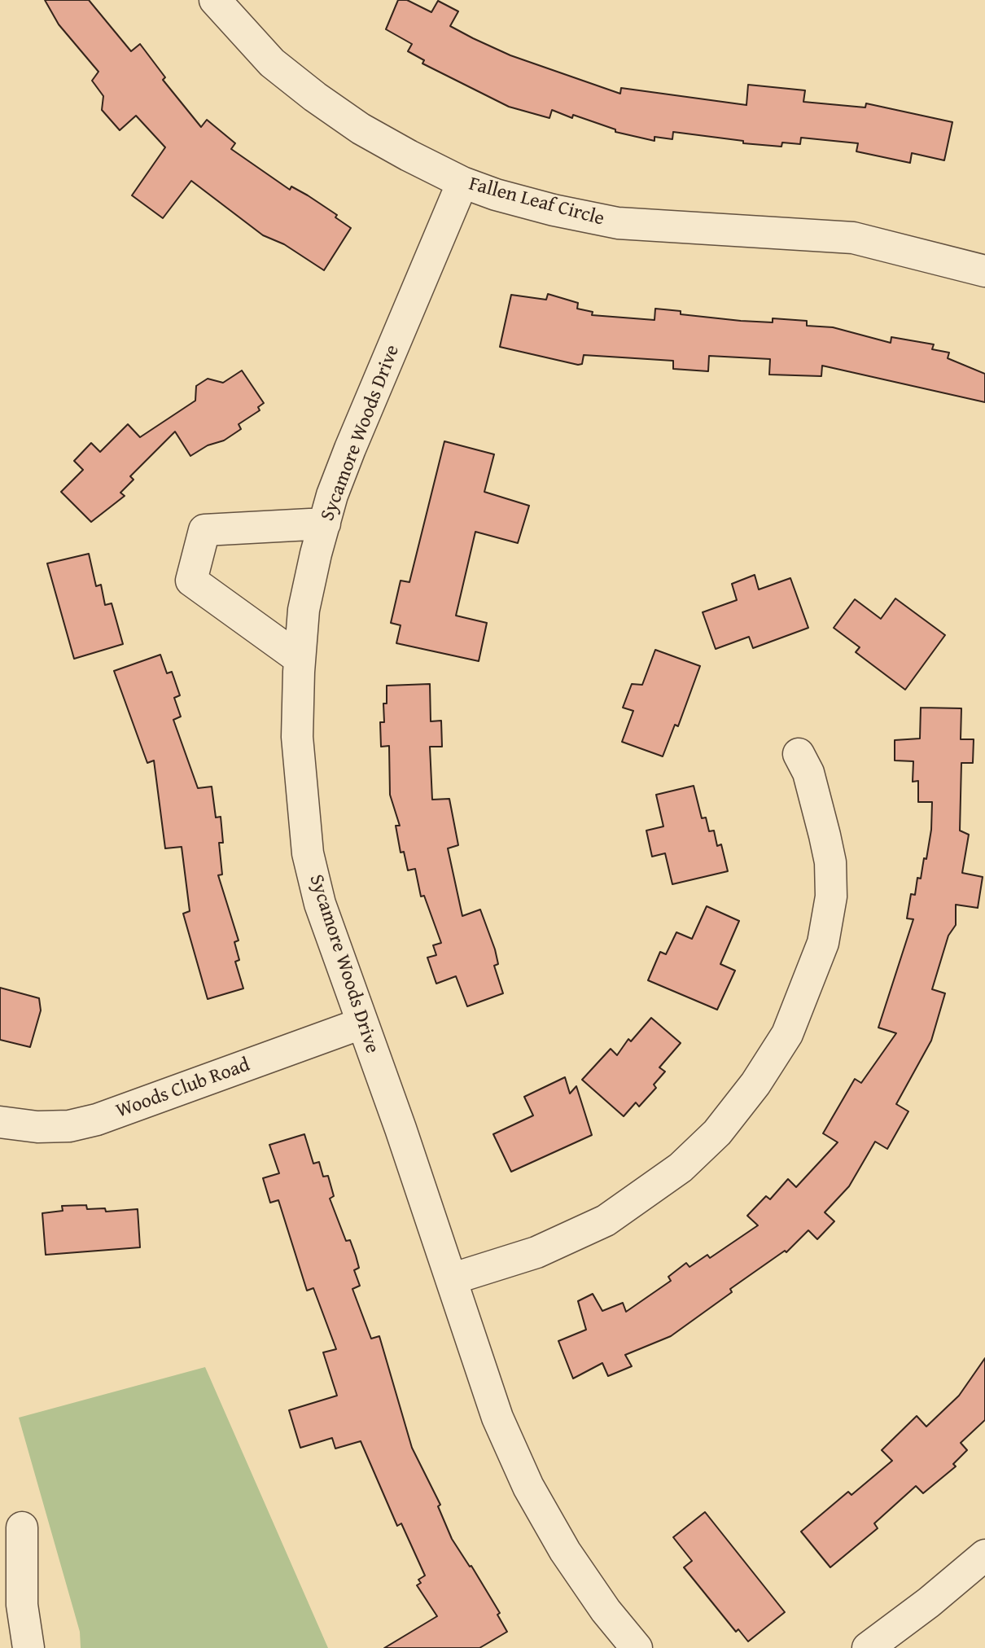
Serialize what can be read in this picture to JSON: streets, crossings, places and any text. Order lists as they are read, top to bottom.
{
  "streets": {
    "street": ["Fallen Leaf Circle", "Sycamore Woods Drive", "Woods Club Road"]
  },
  "crossings": [
    ["Fallen Leaf Circle", "Sycamore Woods Drive"],
    ["Sycamore Woods Drive", "Woods Club Road"]
  ]
}
